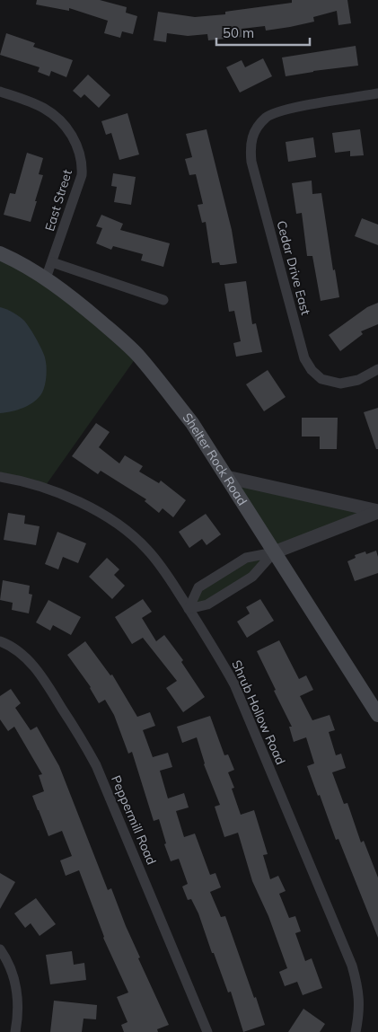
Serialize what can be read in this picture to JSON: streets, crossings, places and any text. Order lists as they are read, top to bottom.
{
  "streets": {
    "main road": ["Shelter Rock Road"],
    "street": [
      "East Street",
      "Cedar Drive East",
      "Shrub Hollow Road",
      "Peppermill Road"
    ]
  },
  "crossings": [
    ["East Street", "Shelter Rock Road"]
  ],
  "scale_bar": "50 m"
}
